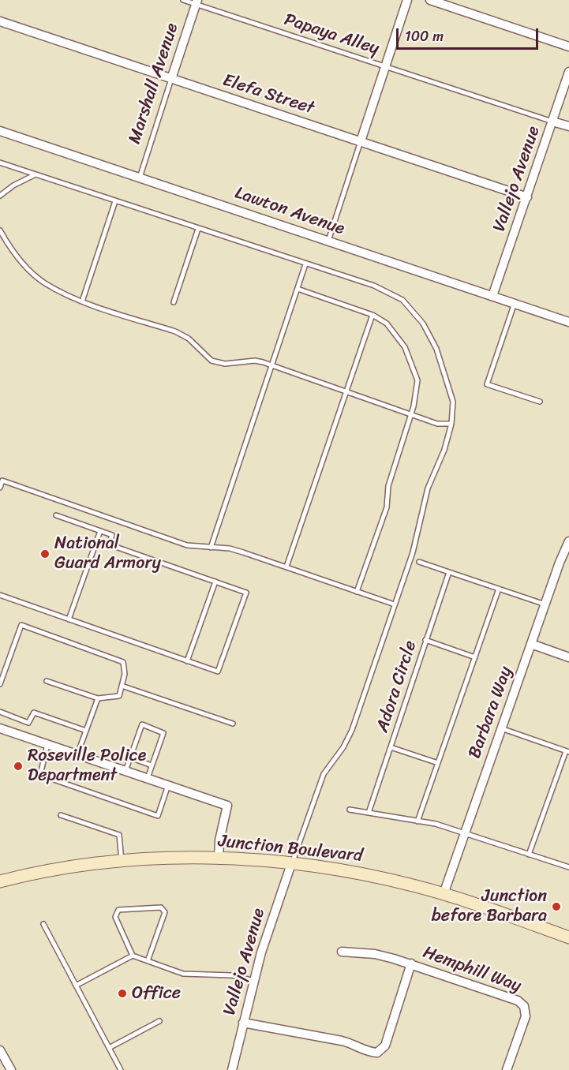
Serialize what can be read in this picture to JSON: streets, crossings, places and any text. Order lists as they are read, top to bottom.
{
  "streets": {
    "main road": ["Junction Boulevard"],
    "street": [
      "Marshall Avenue",
      "Elefa Street",
      "Vallejo Avenue",
      "Lawton Avenue",
      "Barbara Way",
      "Hemphill Way"
    ],
    "lane": ["Papaya Alley", "Adora Circle"]
  },
  "crossings": [
    ["Papaya Alley", "Marshall Avenue"],
    ["Papaya Alley", "Vallejo Avenue"],
    ["Marshall Avenue", "Elefa Street"],
    ["Marshall Avenue", "Lawton Avenue"],
    ["Elefa Street", "Vallejo Avenue"],
    ["Vallejo Avenue", "Lawton Avenue"],
    ["Vallejo Avenue", "Junction Boulevard"],
    ["Barbara Way", "Junction Boulevard"]
  ],
  "places": [
    "National Guard Armory",
    "Roseville Police Department",
    "Junction before Barbara",
    "Office"
  ],
  "scale_bar": "100 m"
}
